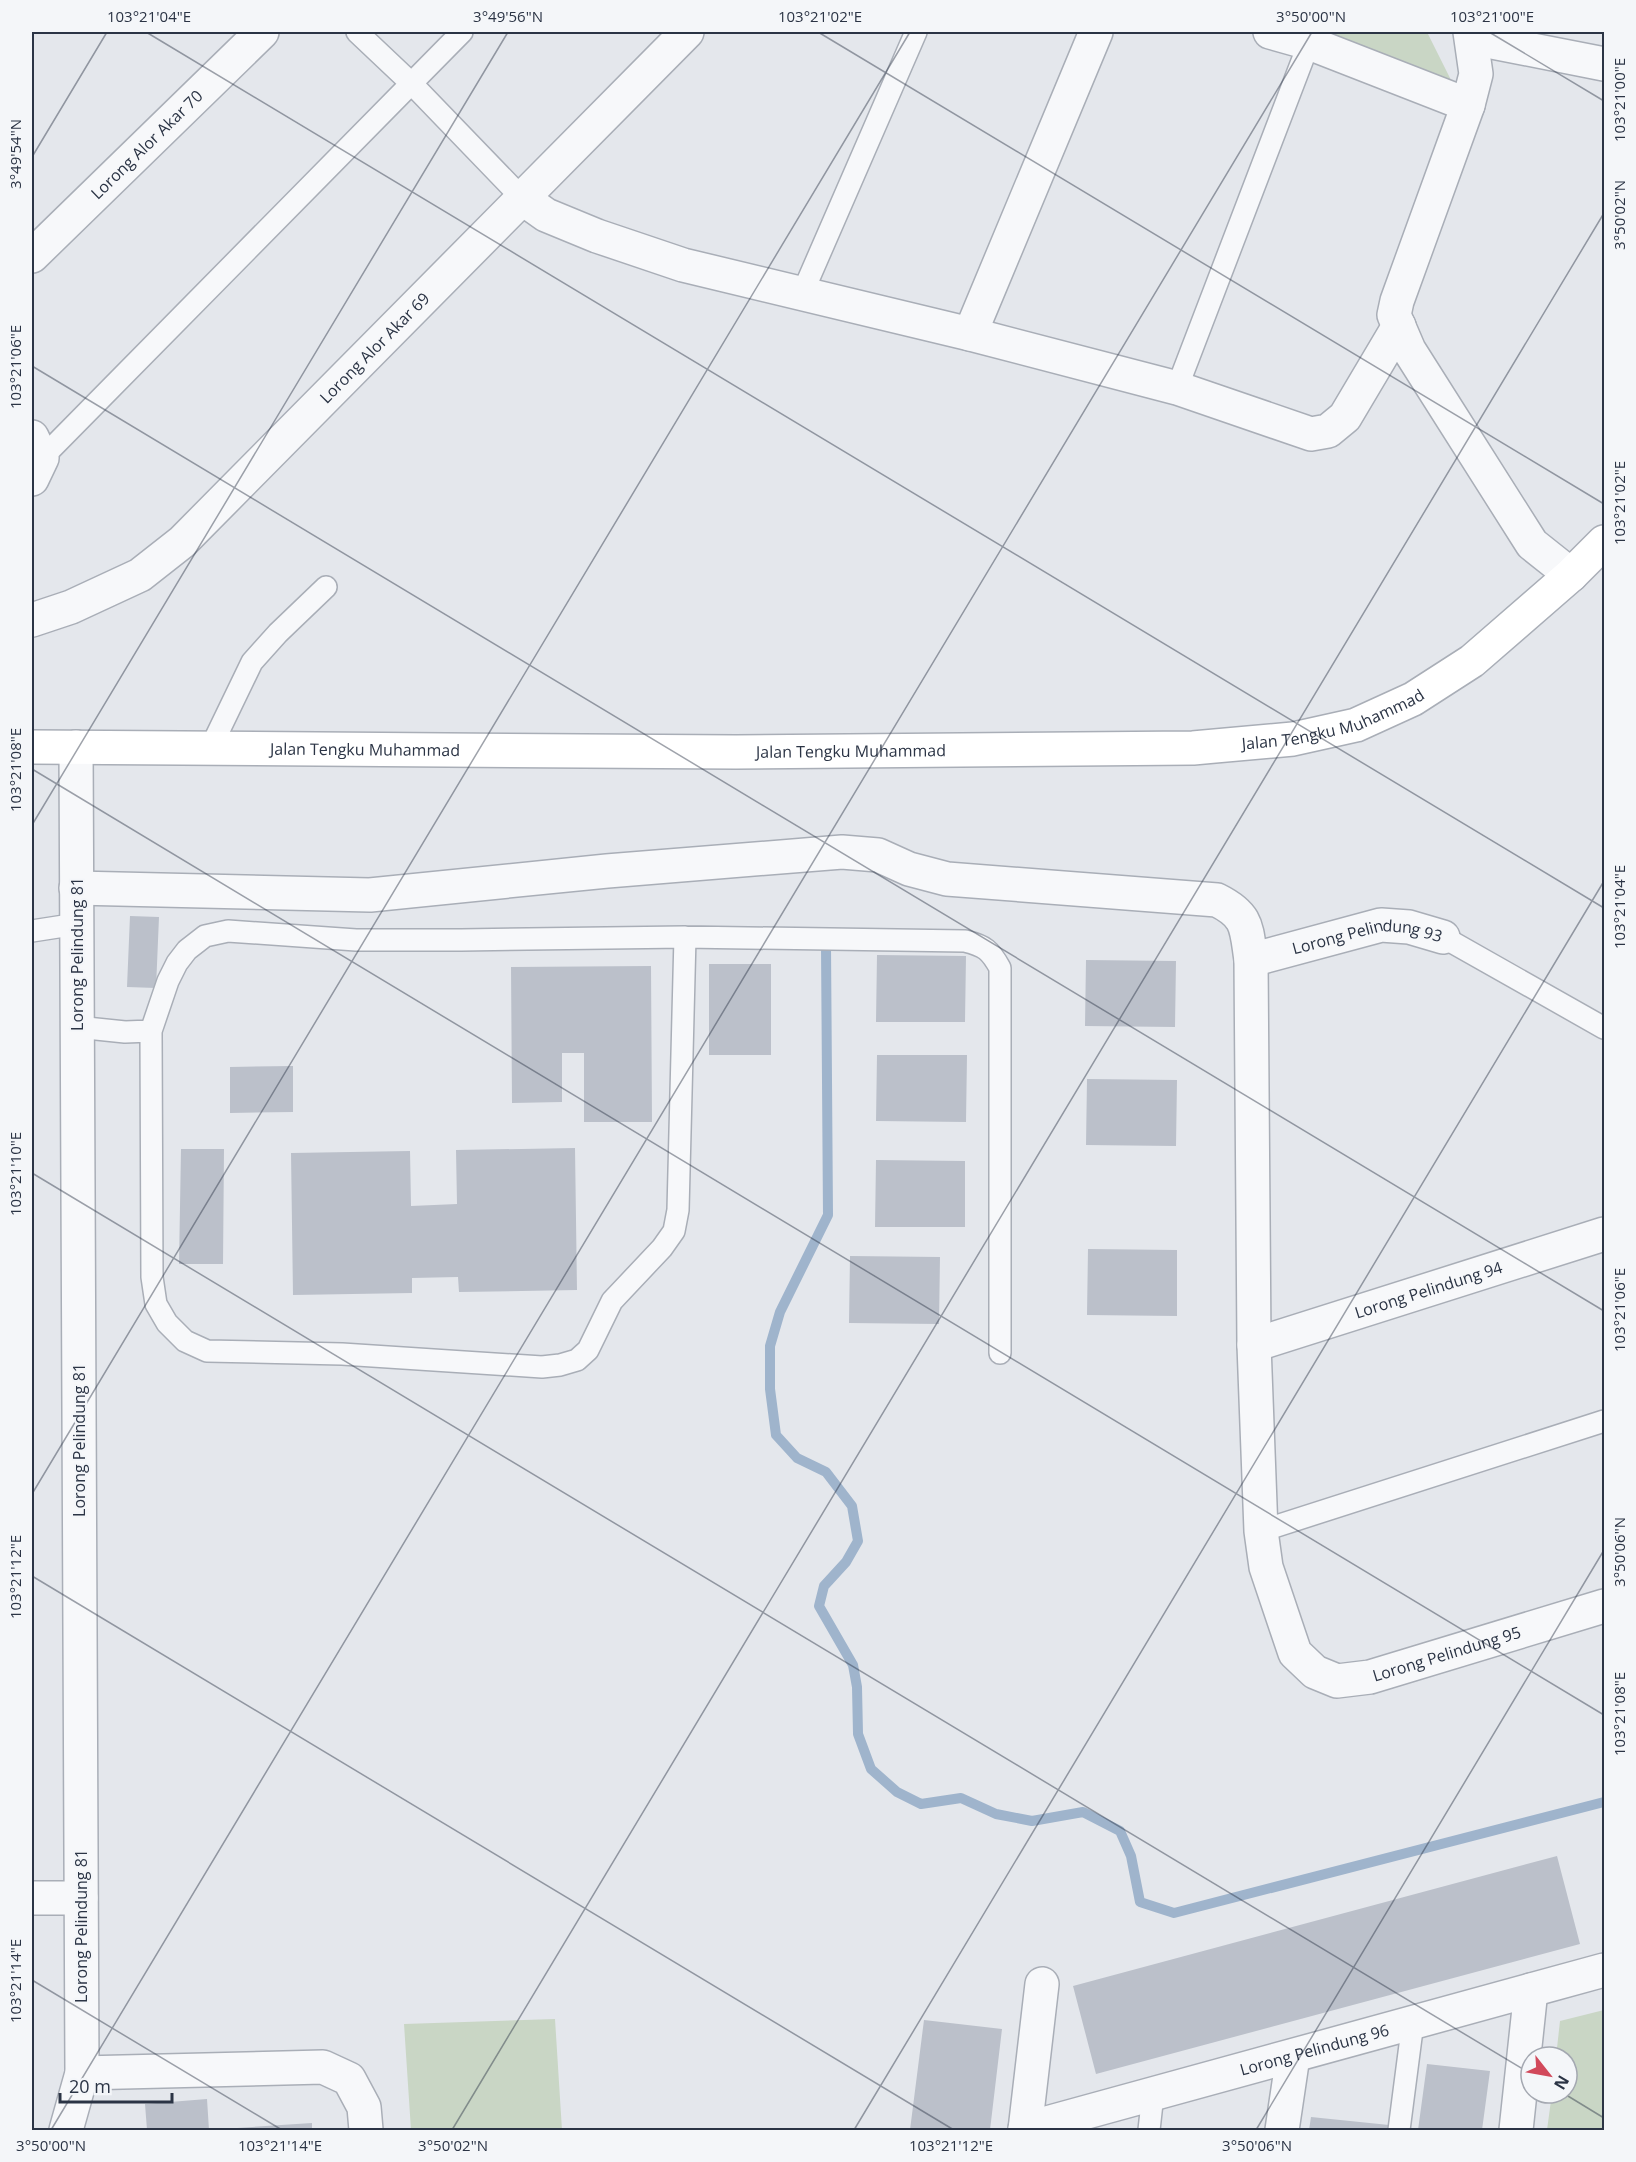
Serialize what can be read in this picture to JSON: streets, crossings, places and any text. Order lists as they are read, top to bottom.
{
  "streets": {
    "main road": ["Jalan Tengku Muhammad"],
    "street": [
      "Lorong Alor Akar 70",
      "Lorong Alor Akar 69",
      "Lorong Pelindung 93",
      "Lorong Pelindung 81",
      "Lorong Pelindung 94",
      "Lorong Pelindung 95",
      "Lorong Pelindung 96"
    ]
  },
  "crossings": [
    ["Jalan Tengku Muhammad", "Lorong Pelindung 81"]
  ],
  "scale_bar": "20 m",
  "north": "bottom right",
  "coordinates": [
    "103°21'04\"E",
    "3°49'56\"N",
    "103°21'02\"E",
    "3°50'00\"N",
    "103°21'00\"E",
    "3°49'54\"N",
    "3°50'02\"N",
    "103°21'06\"E",
    "103°21'08\"E",
    "103°21'10\"E",
    "3°50'06\"N",
    "103°21'12\"E",
    "103°21'14\"E"
  ]
}
